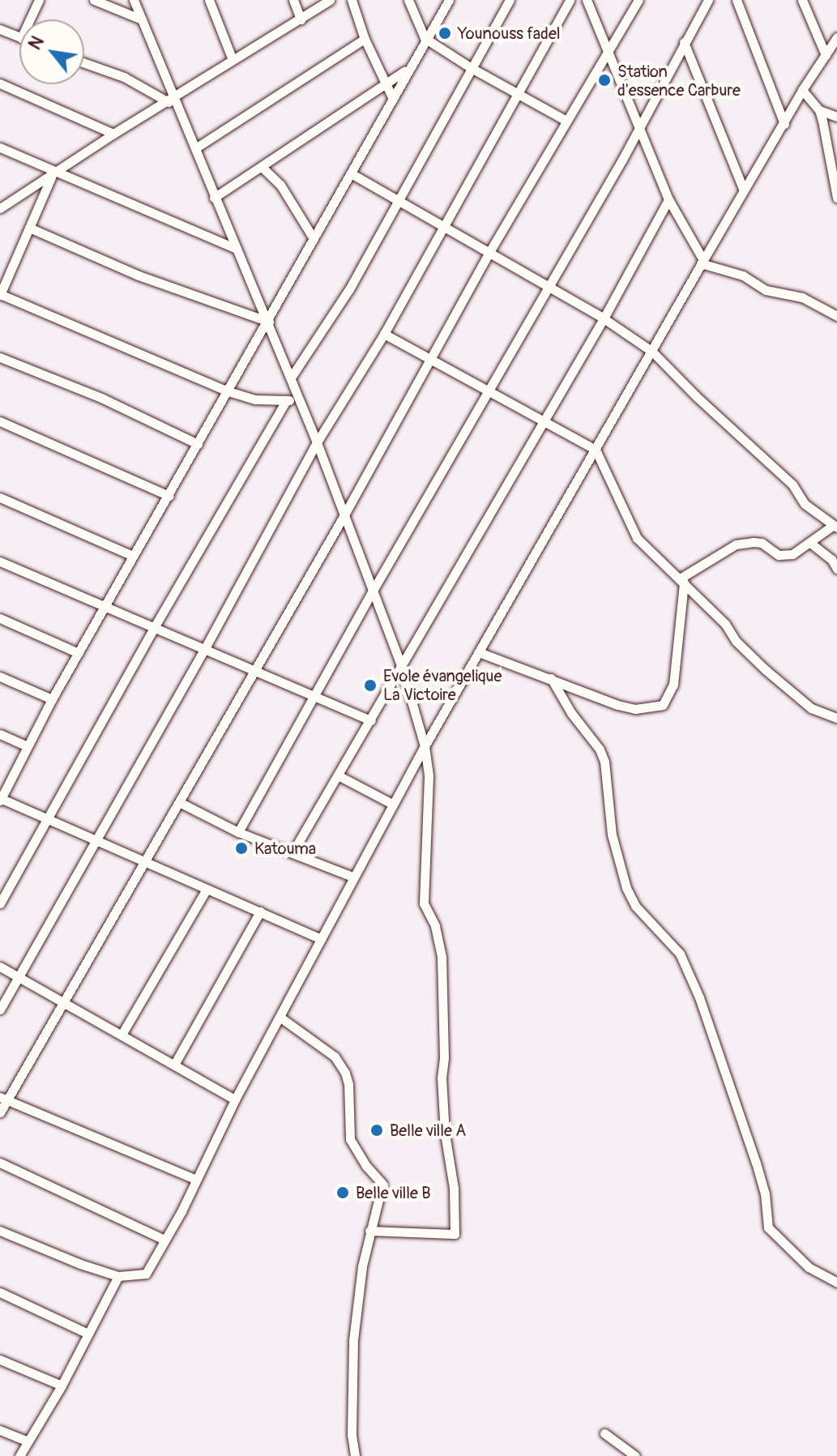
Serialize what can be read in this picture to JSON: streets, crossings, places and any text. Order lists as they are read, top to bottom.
{
  "places": [
    "Younouss fadel",
    "Station d'essence Carbure",
    "Evole évangelique La Victoire",
    "Katouma",
    "Belle ville A",
    "Belle ville B"
  ],
  "north": "top left"
}
